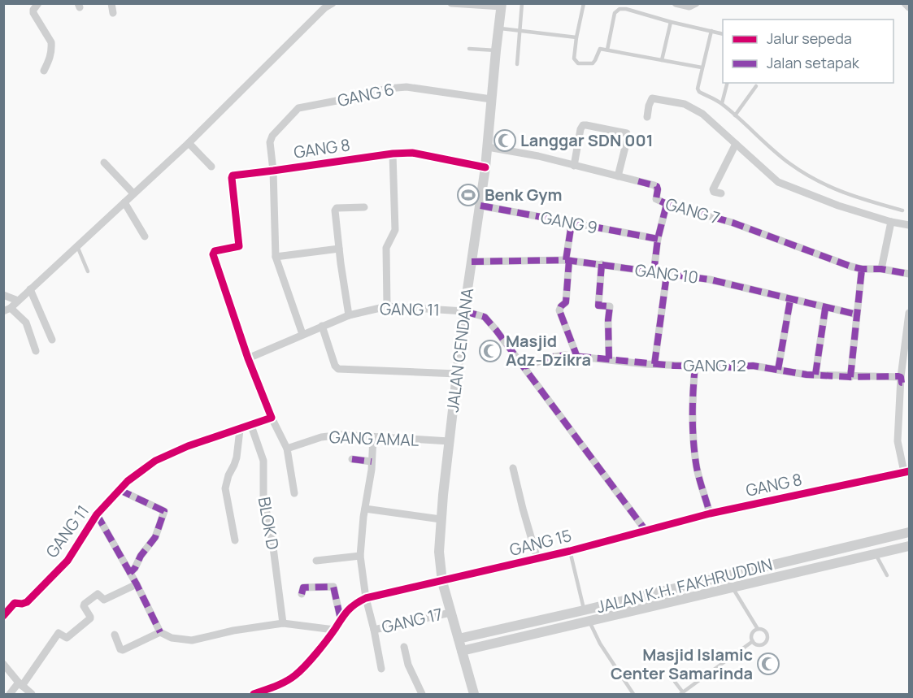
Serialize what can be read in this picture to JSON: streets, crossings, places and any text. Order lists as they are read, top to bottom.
{
  "streets": {
    "street": [
      "GANG 6",
      "GANG 8",
      "GANG 7",
      "GANG 9",
      "GANG 10",
      "GANG 11",
      "JALAN CENDANA",
      "GANG 12",
      "GANG AMAL",
      "BLOK D",
      "GANG 15",
      "JALAN K.H. FAKHRUDDIN",
      "GANG 17"
    ]
  },
  "crossings": [
    ["GANG 6", "GANG 8"],
    ["GANG 6", "JALAN CENDANA"],
    ["GANG 8", "GANG 11"],
    ["GANG 8", "JALAN CENDANA"],
    ["GANG 8", "GANG 15"],
    ["GANG 7", "JALAN CENDANA"],
    ["GANG 9", "JALAN CENDANA"],
    ["GANG 10", "JALAN CENDANA"],
    ["GANG 11", "JALAN CENDANA"],
    ["GANG 11", "BLOK D"],
    ["JALAN CENDANA", "GANG AMAL"],
    ["JALAN CENDANA", "GANG 15"],
    ["JALAN CENDANA", "JALAN K.H. FAKHRUDDIN"],
    ["JALAN CENDANA", "GANG 17"]
  ],
  "places": {
    "mosque": ["Langgar SDN 001", "Masjid Adz-Dzikra", "Masjid Islamic Center Samarinda"],
    "sports": ["Benk Gym"]
  },
  "legend": ["Jalur sepeda", "Jalan setapak"]
}
